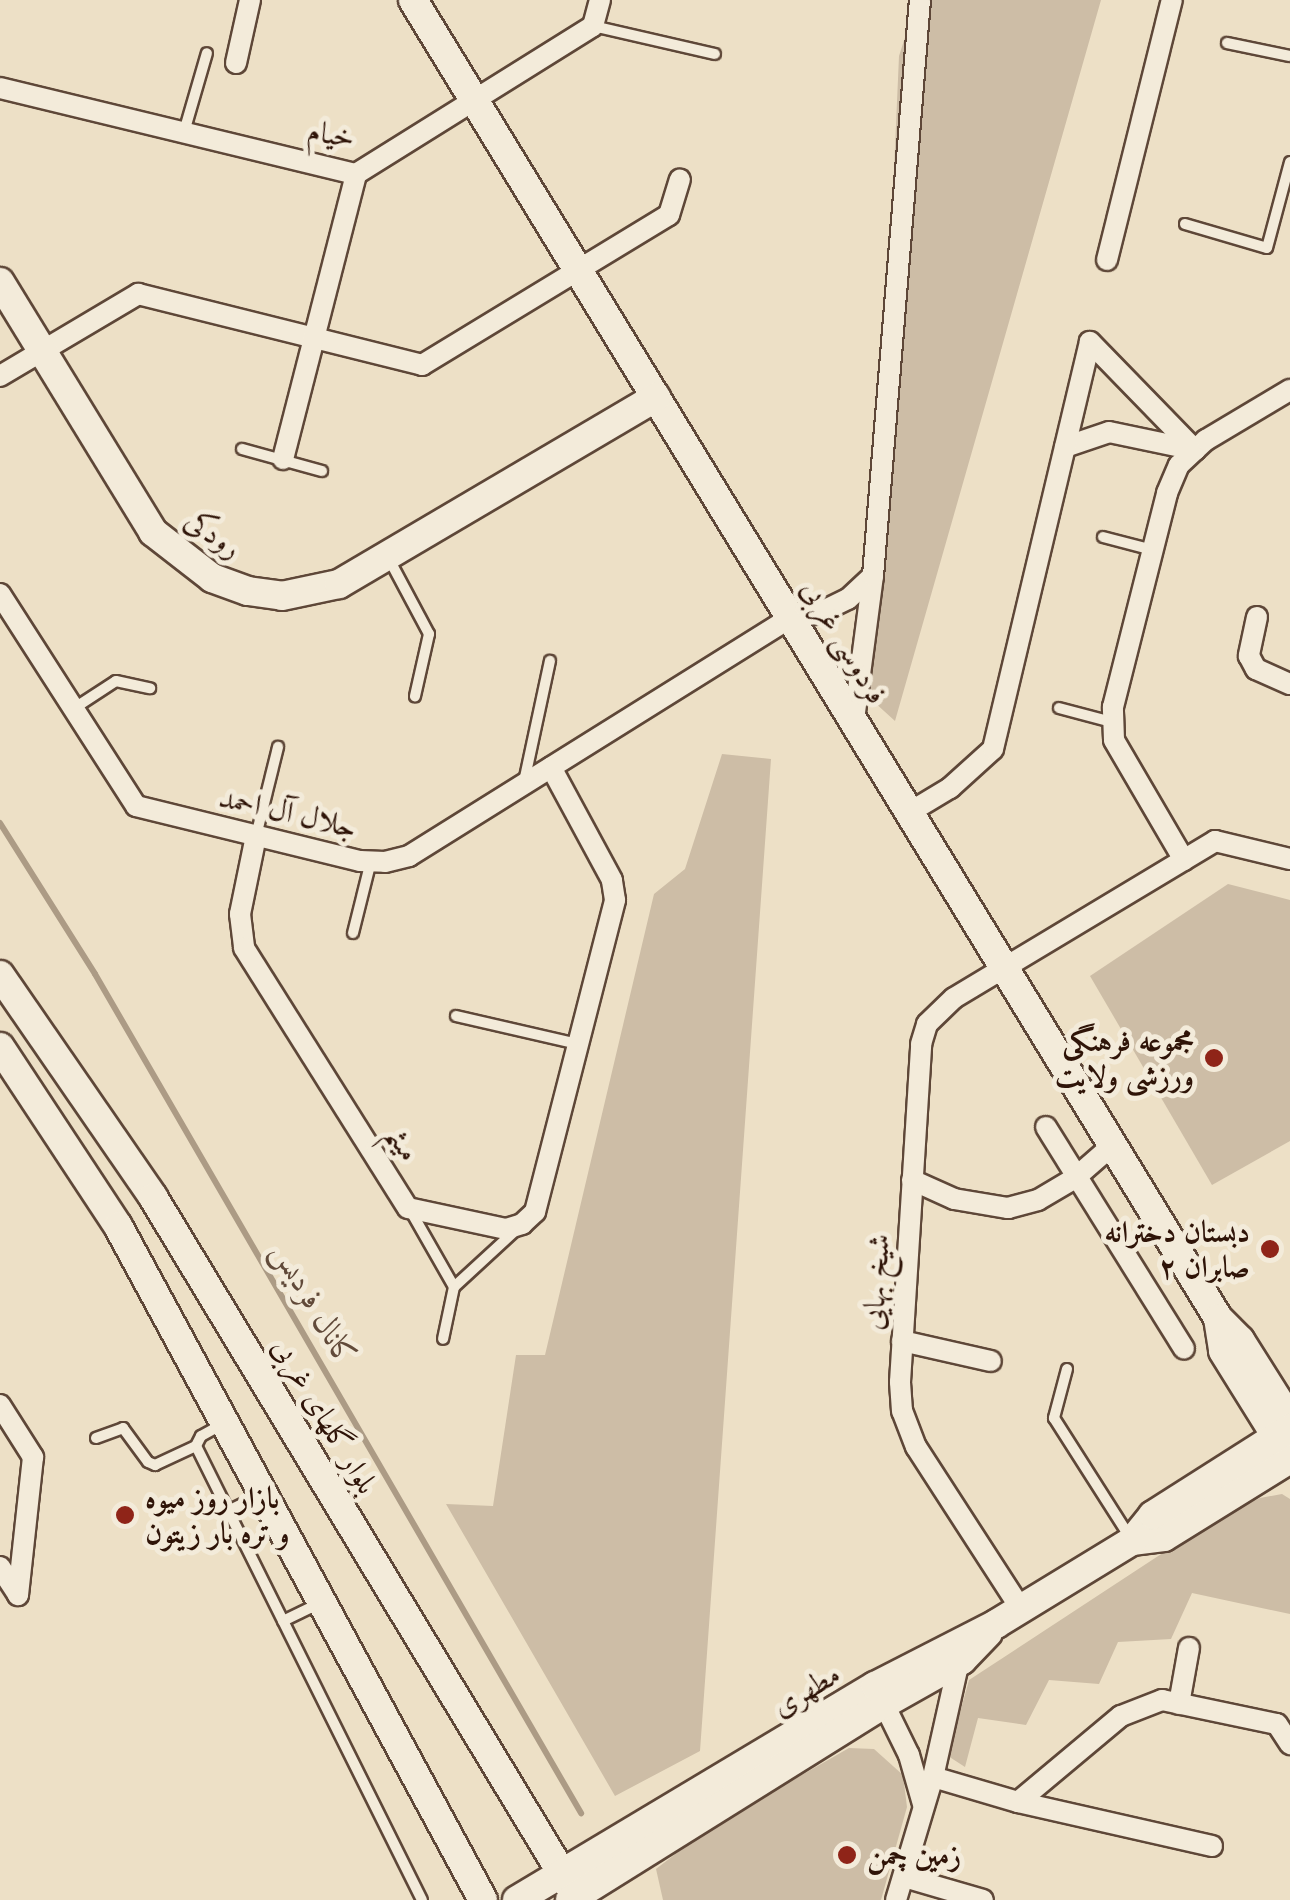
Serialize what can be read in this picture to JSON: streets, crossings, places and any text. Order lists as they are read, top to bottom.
{
  "streets": {
    "main road": [
      "رودکی",
      "فردوسی غربی",
      "بلوار گلهای غربی",
      "مطهری"
    ],
    "street": [
      "خیام",
      "جلال آل احمد",
      "میثم",
      "شیخ بهایی"
    ]
  },
  "crossings": [
    ["خیام", "فردوسی غربی"],
    ["رودکی", "فردوسی غربی"],
    ["فردوسی غربی", "جلال آل احمد"],
    ["فردوسی غربی", "شیخ بهایی"],
    ["فردوسی غربی", "مطهری"],
    ["جلال آل احمد", "میثم"],
    ["شیخ بهایی", "مطهری"],
    ["بلوار گلهای غربی", "مطهری"]
  ],
  "water": ["کانال فردیس"],
  "places": [
    "مجموعه فرهنگی ورزشی ولایت",
    "دبستان دخترانه صابران ۲",
    "بازار روز میوه و تره بار زیتون",
    "زمین چمن"
  ]
}
